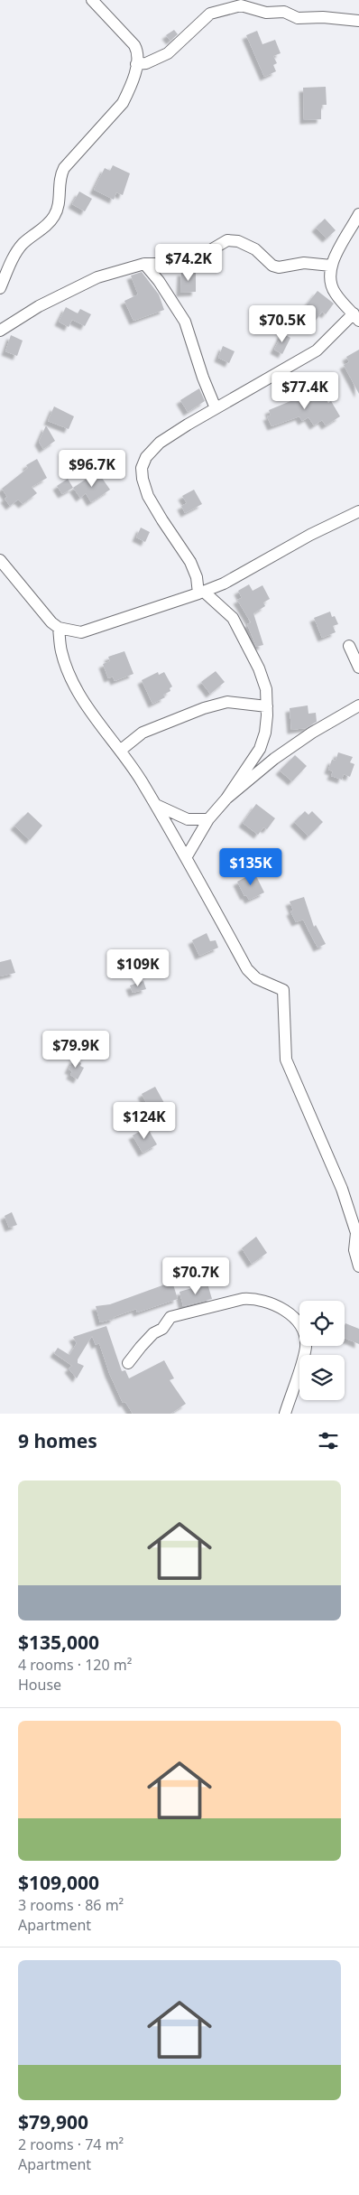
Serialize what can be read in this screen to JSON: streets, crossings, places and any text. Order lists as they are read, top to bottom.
{
  "page": {
    "price": [
      "$74.2K",
      "$70.5K",
      "$77.4K",
      "$96.7K",
      "$135K",
      "$109K",
      "$79.9K",
      "$124K",
      "$70.7K"
    ],
    "heading": "9 homes",
    "list": [
      {
        "name": "$135,000",
        "note": "4 rooms · 120 m² · House"
      },
      {
        "name": "$109,000",
        "note": "3 rooms · 86 m² · Apartment"
      },
      {
        "name": "$79,900",
        "note": "2 rooms · 74 m² · Apartment"
      }
    ]
  }
}
